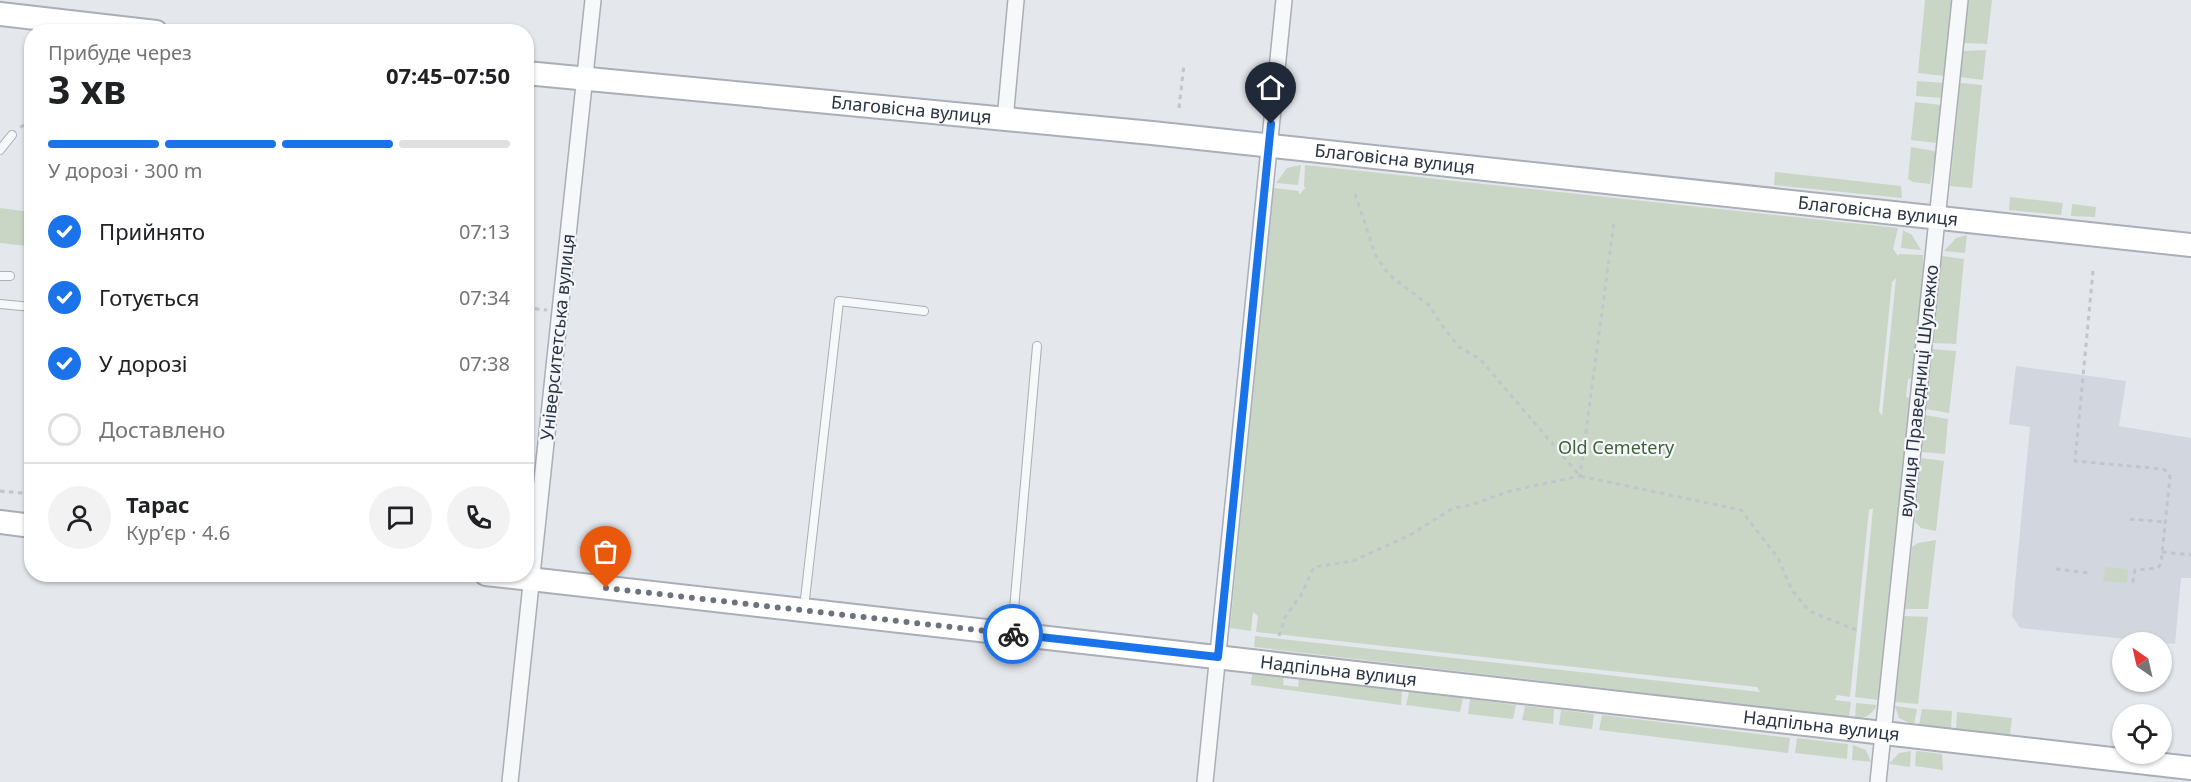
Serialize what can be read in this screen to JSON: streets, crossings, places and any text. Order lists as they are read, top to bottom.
{
  "streets": {
    "main road": ["Благовісна вулиця", "Надпільна вулиця"],
    "street": ["Університетська вулиця", "вулиця Праведниці Шулежко"]
  },
  "crossings": [
    ["Благовісна вулиця", "Університетська вулиця"],
    ["Благовісна вулиця", "вулиця Праведниці Шулежко"],
    ["вулиця Праведниці Шулежко", "Надпільна вулиця"]
  ],
  "parks": ["Old Cemetery"],
  "north": "top left",
  "page": {
    "heading": ["3 хв", "Прибуде через", "07:45–07:50"],
    "panel": ["Тарас", "Кур’єр · 4.6"],
    "bar": "У дорозі · 300 m",
    "list": [
      ["Прийнято", "07:13"],
      ["Готується", "07:34"],
      ["У дорозі", "07:38"],
      "Доставлено"
    ]
  }
}
